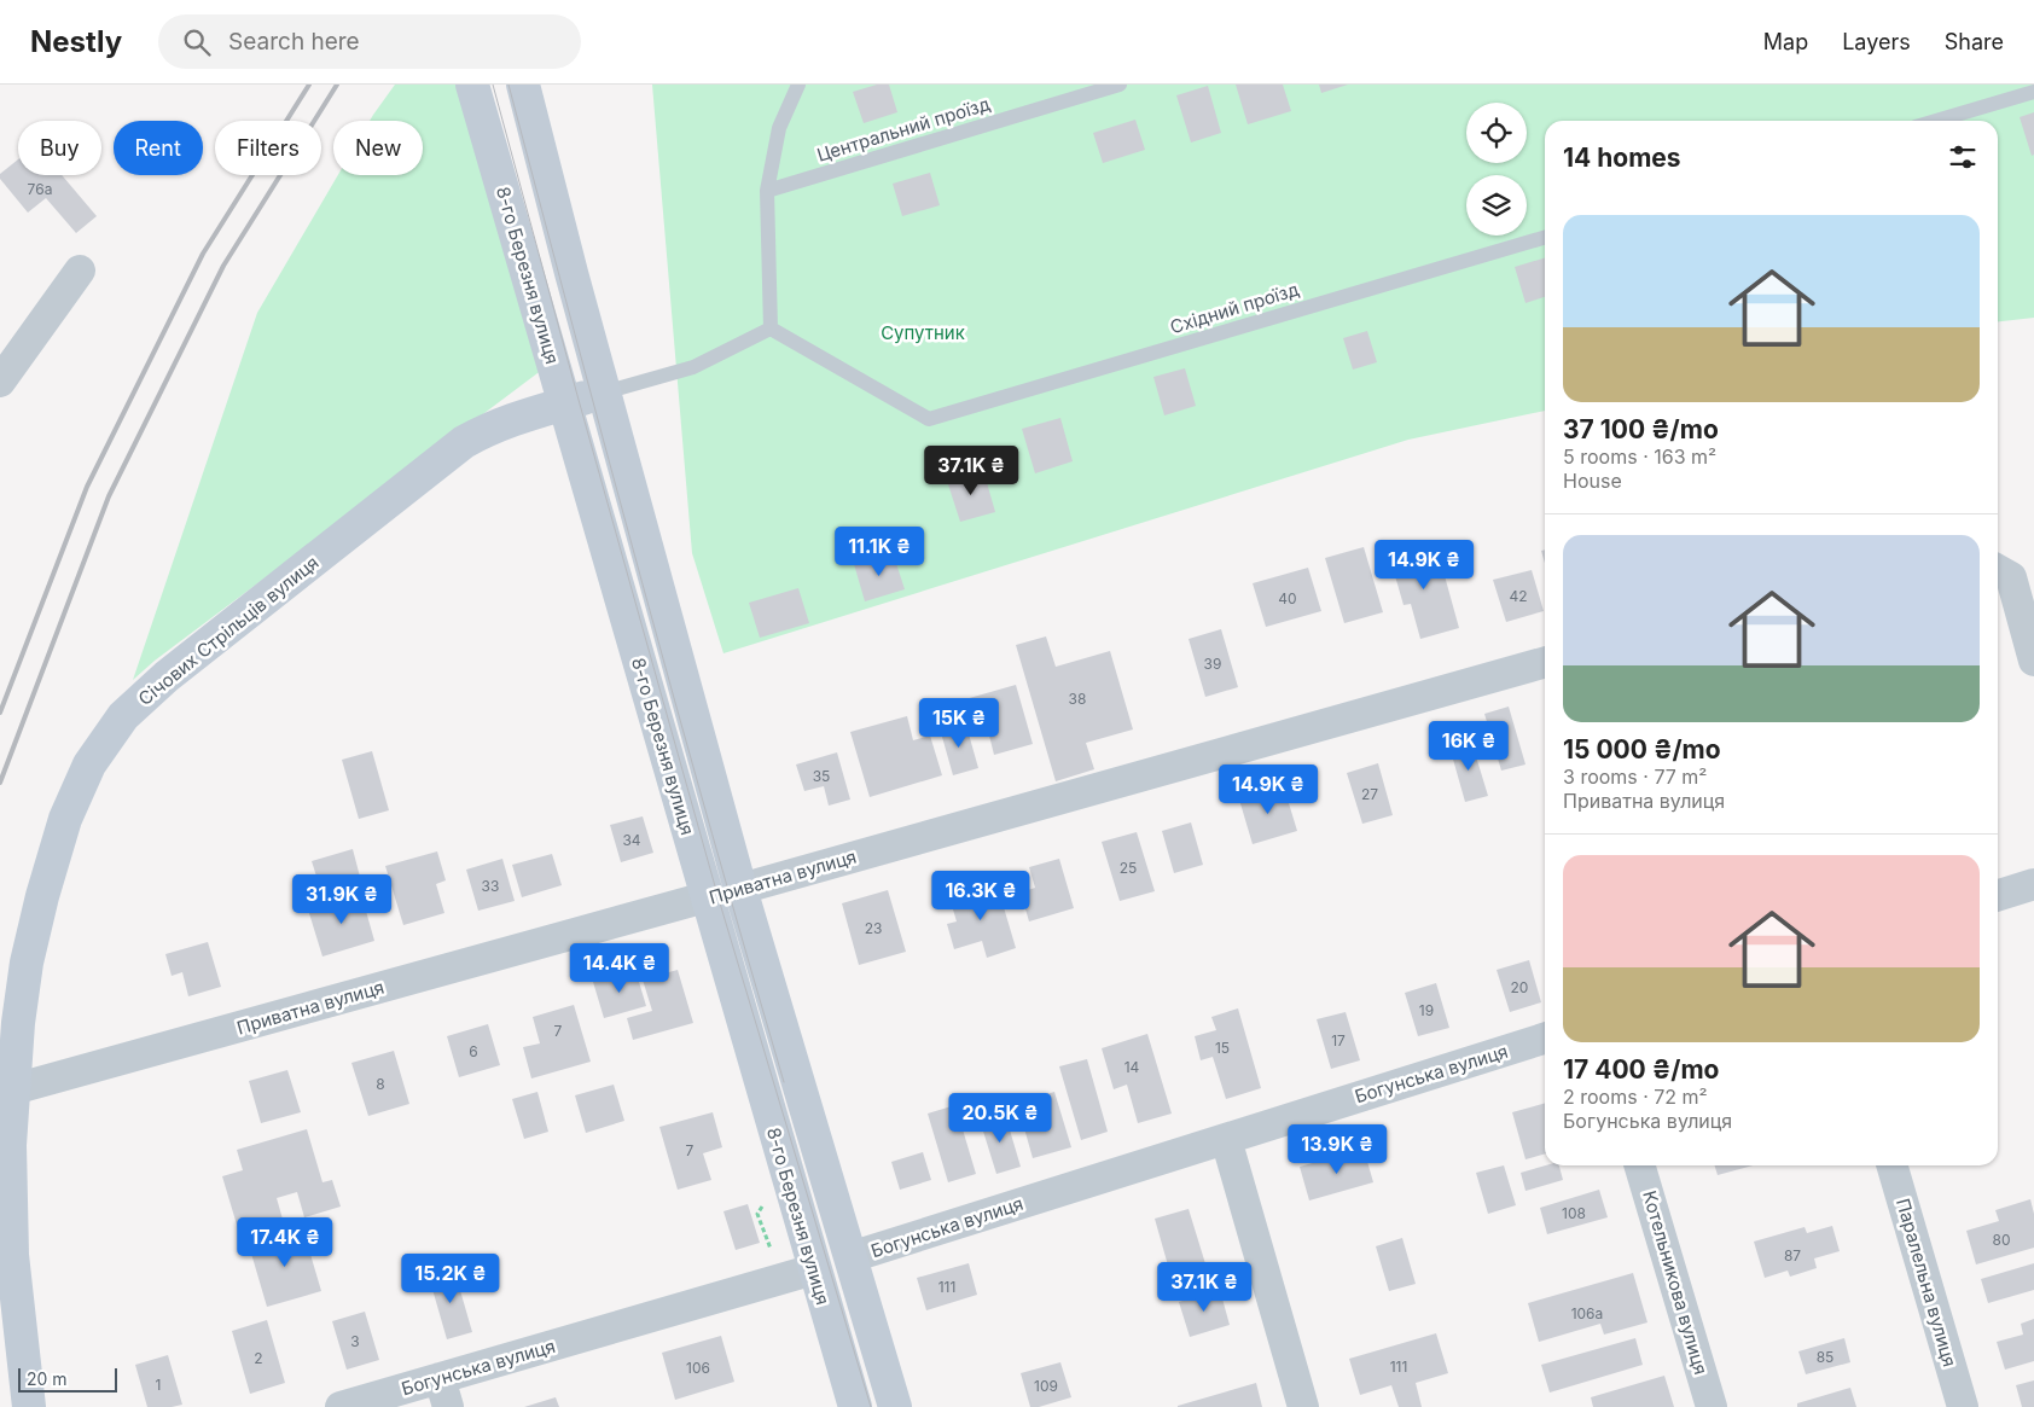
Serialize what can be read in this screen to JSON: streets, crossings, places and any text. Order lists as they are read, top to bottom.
{
  "streets": {
    "main road": [
      "8-го Березня вулиця",
      "Січових Стрільців вулиця",
      "Приватна вулиця",
      "Богунська вулиця"
    ],
    "street": ["Котельникова вулиця", "Паралельна вулиця"],
    "lane": ["Центральний проїзд", "Східний проїзд"]
  },
  "crossings": [
    ["8-го Березня вулиця", "Січових Стрільців вулиця"],
    ["8-го Березня вулиця", "Приватна вулиця"],
    ["8-го Березня вулиця", "Богунська вулиця"],
    ["Січових Стрільців вулиця", "Приватна вулиця"]
  ],
  "parks": ["Супутник"],
  "house_numbers": [
    "76а",
    "42",
    "40",
    "39",
    "38",
    "35",
    "27",
    "34",
    "25",
    "33",
    "23",
    "20",
    "19",
    "7",
    "17",
    "15",
    "6",
    "14",
    "8",
    "7",
    "108",
    "80",
    "87",
    "111",
    "106а",
    "3",
    "85",
    "2",
    "111",
    "106",
    "1",
    "109"
  ],
  "scale_bar": "20 m",
  "page": {
    "header": "Nestly",
    "search": "Search here",
    "nav": ["Map", "Layers", "Share"],
    "chip": [
      "Buy",
      "Rent",
      "Filters",
      "New"
    ],
    "heading": "14 homes",
    "list": [
      {
        "name": "37 100 ₴/mo",
        "note": "5 rooms · 163 m² · House"
      },
      {
        "name": "15 000 ₴/mo",
        "note": "3 rooms · 77 m² · Приватна вулиця"
      },
      {
        "name": "17 400 ₴/mo",
        "note": "2 rooms · 72 m² · Богунська вулиця"
      }
    ],
    "price": [
      "37.1K ₴",
      "11.1K ₴",
      "14.9K ₴",
      "15K ₴",
      "16K ₴",
      "14.9K ₴",
      "16.3K ₴",
      "31.9K ₴",
      "14.4K ₴",
      "20.5K ₴",
      "13.9K ₴",
      "17.4K ₴",
      "15.2K ₴",
      "37.1K ₴"
    ],
    "scale": "20 m"
  }
}
